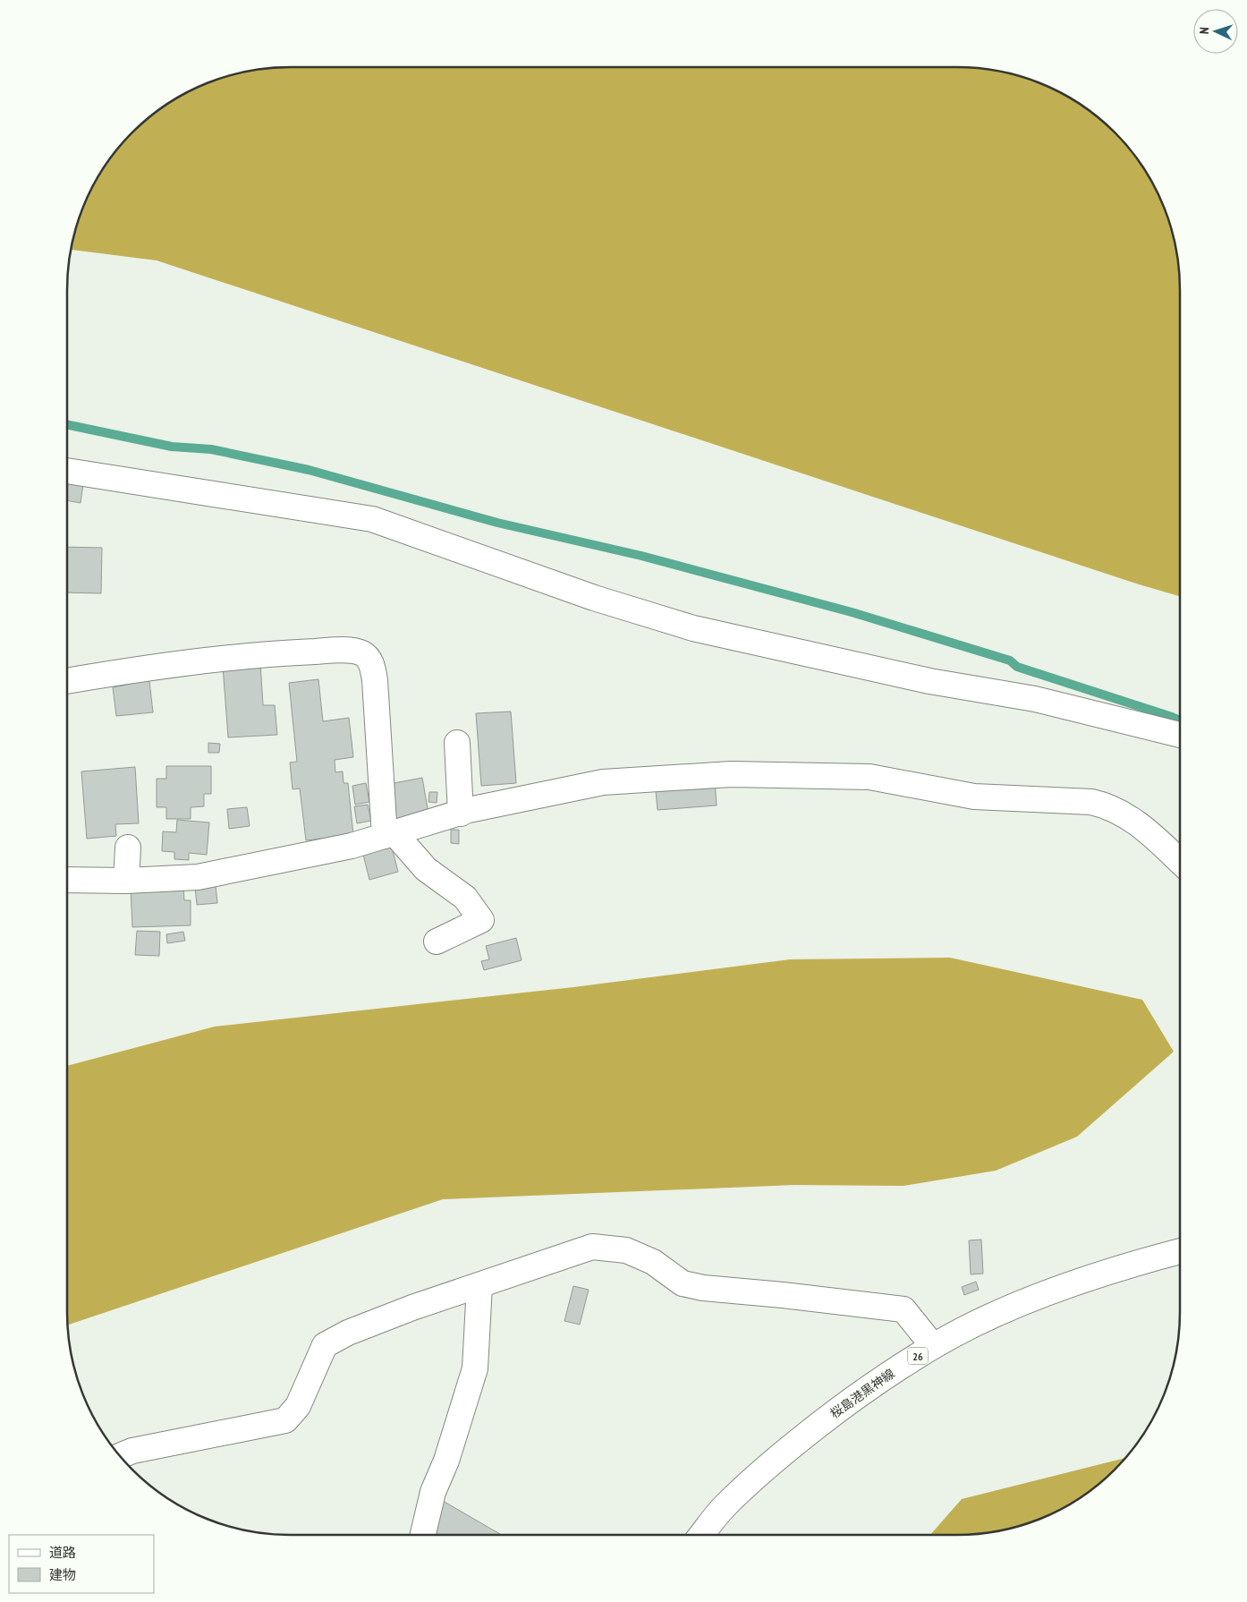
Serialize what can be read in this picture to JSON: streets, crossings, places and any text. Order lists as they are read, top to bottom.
{
  "streets": {
    "street": ["26", "桜島港黒神線"]
  },
  "legend": ["道路", "建物"],
  "north": "left"
}
